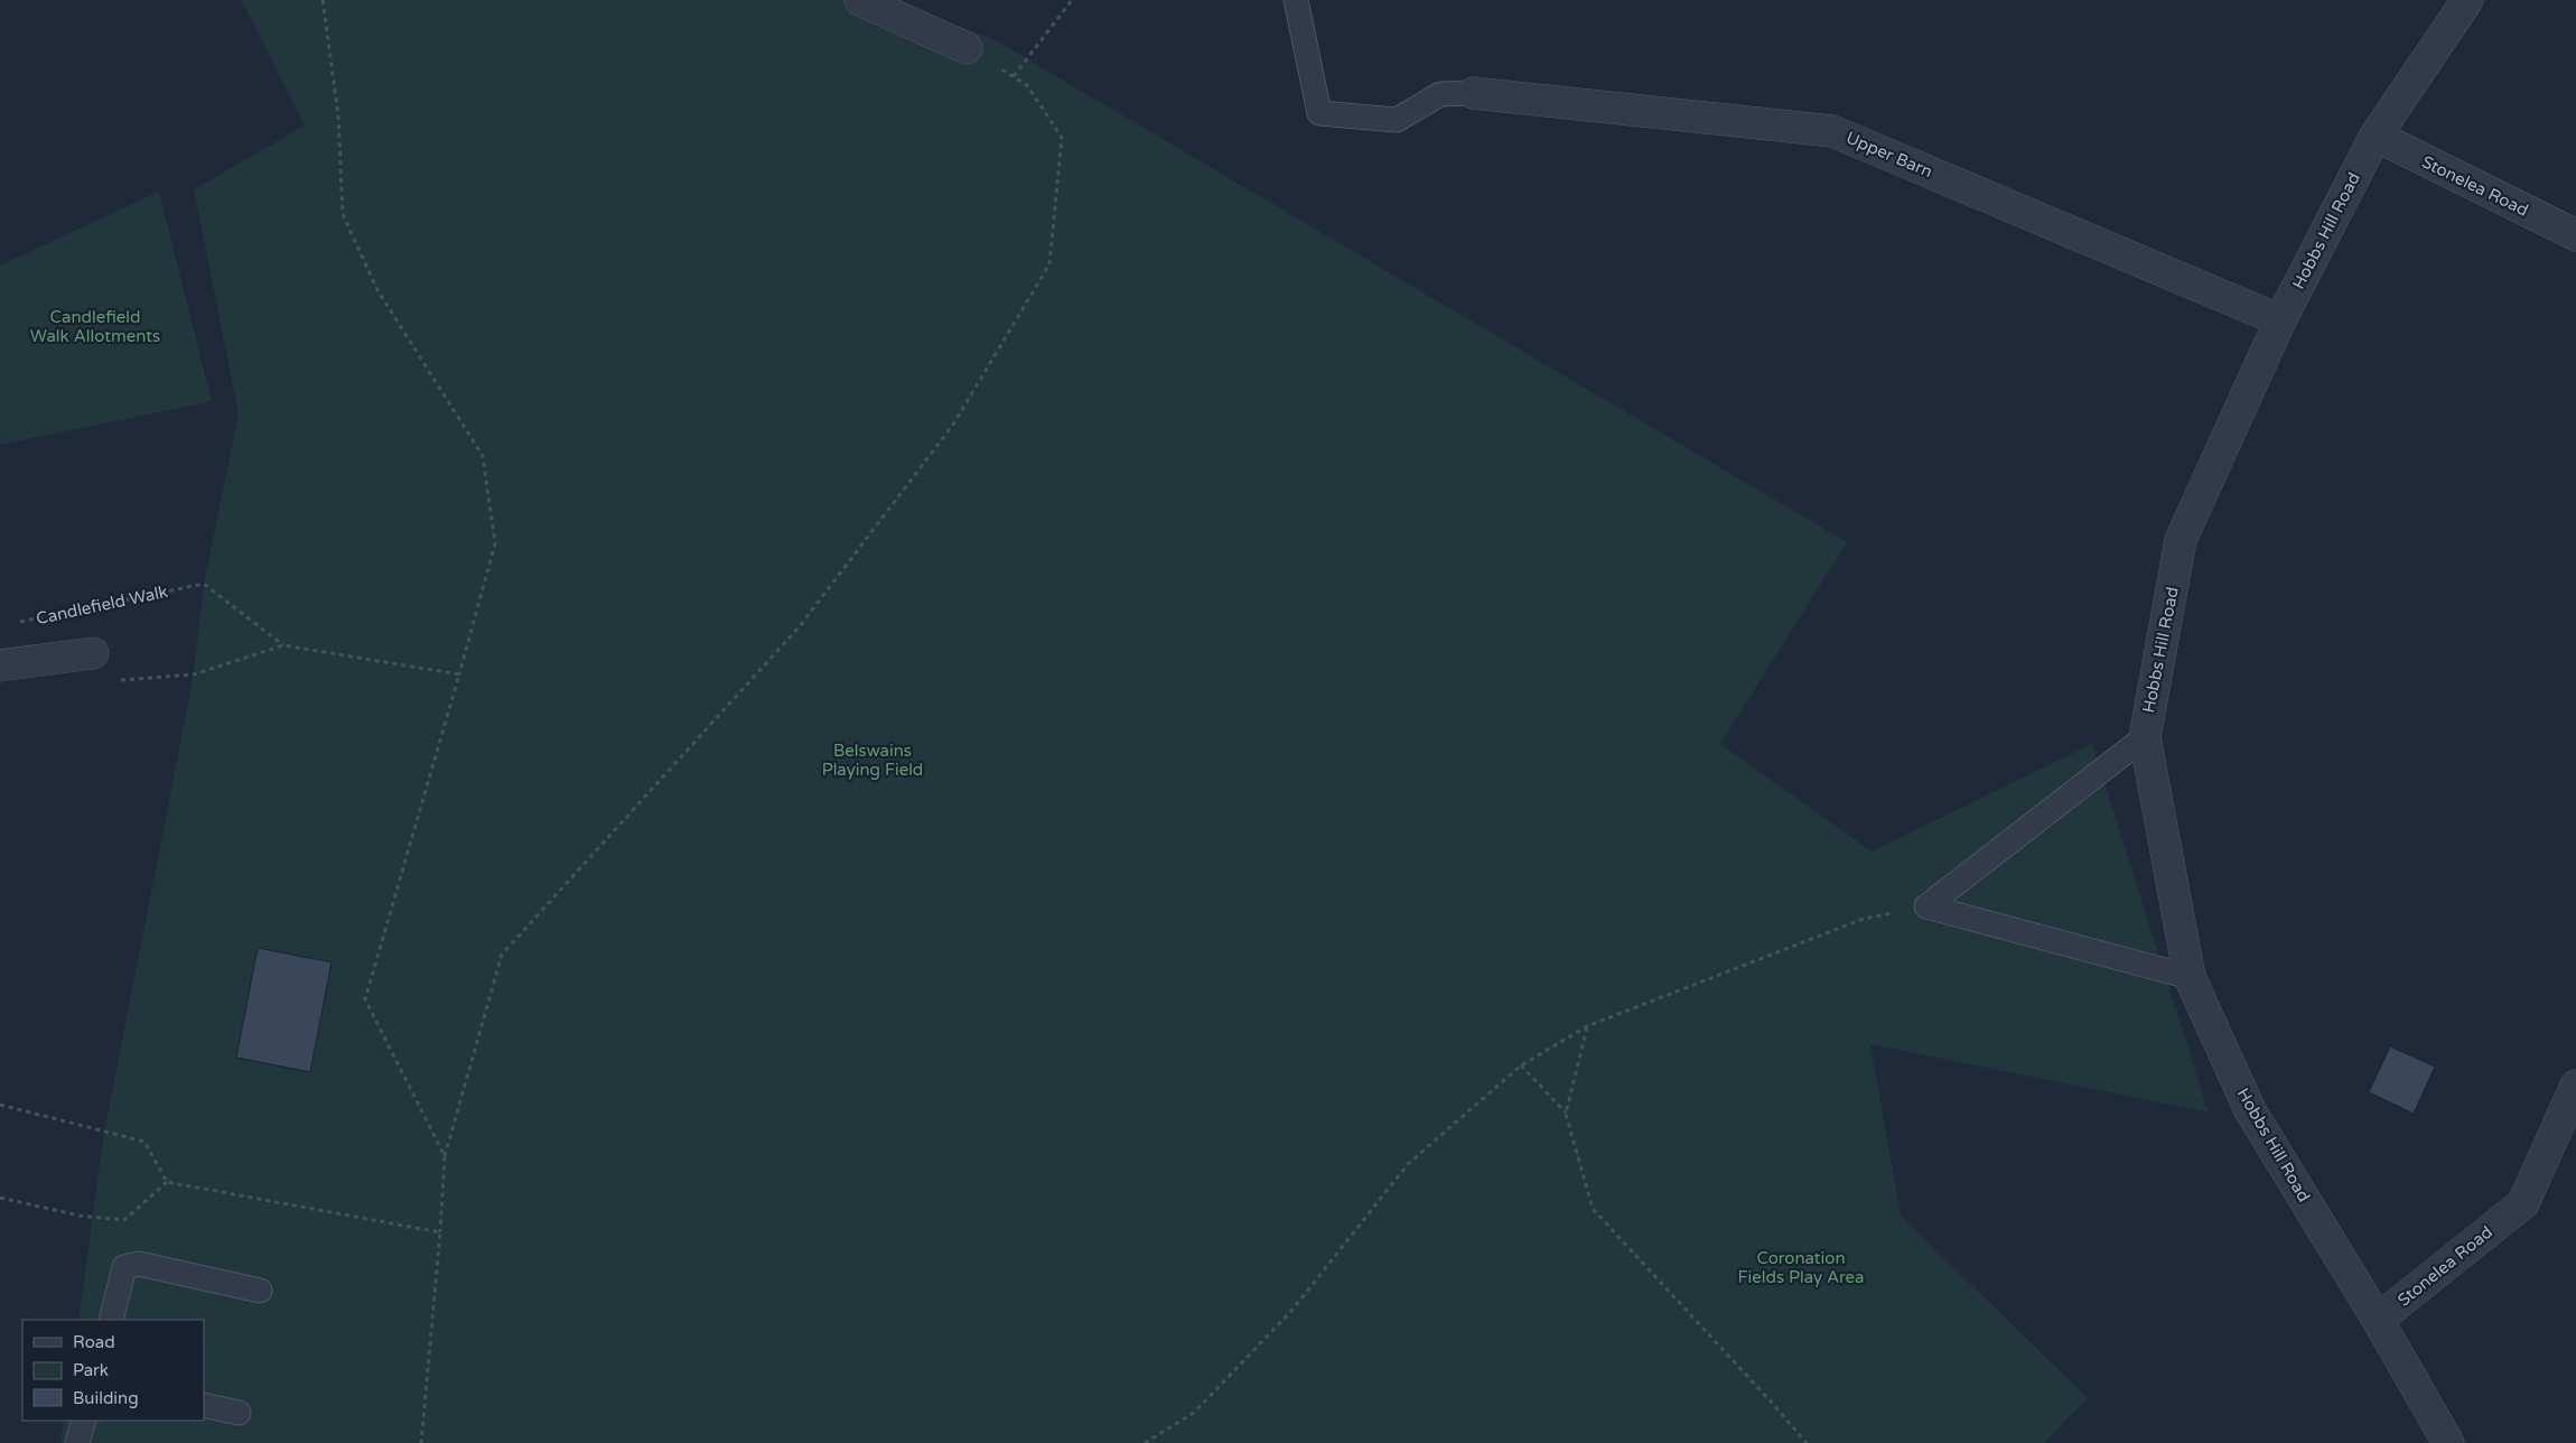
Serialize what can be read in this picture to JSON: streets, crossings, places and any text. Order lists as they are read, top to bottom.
{
  "streets": {
    "street": ["Upper Barn", "Stonelea Road", "Hobbs Hill Road"],
    "path": ["Candlefield Walk"]
  },
  "crossings": [
    ["Upper Barn", "Hobbs Hill Road"],
    ["Stonelea Road", "Hobbs Hill Road"]
  ],
  "parks": ["Candlefield Walk Allotments", "Belswains Playing Field", "Coronation Fields Play Area"],
  "legend": ["Road", "Park", "Building"]
}
